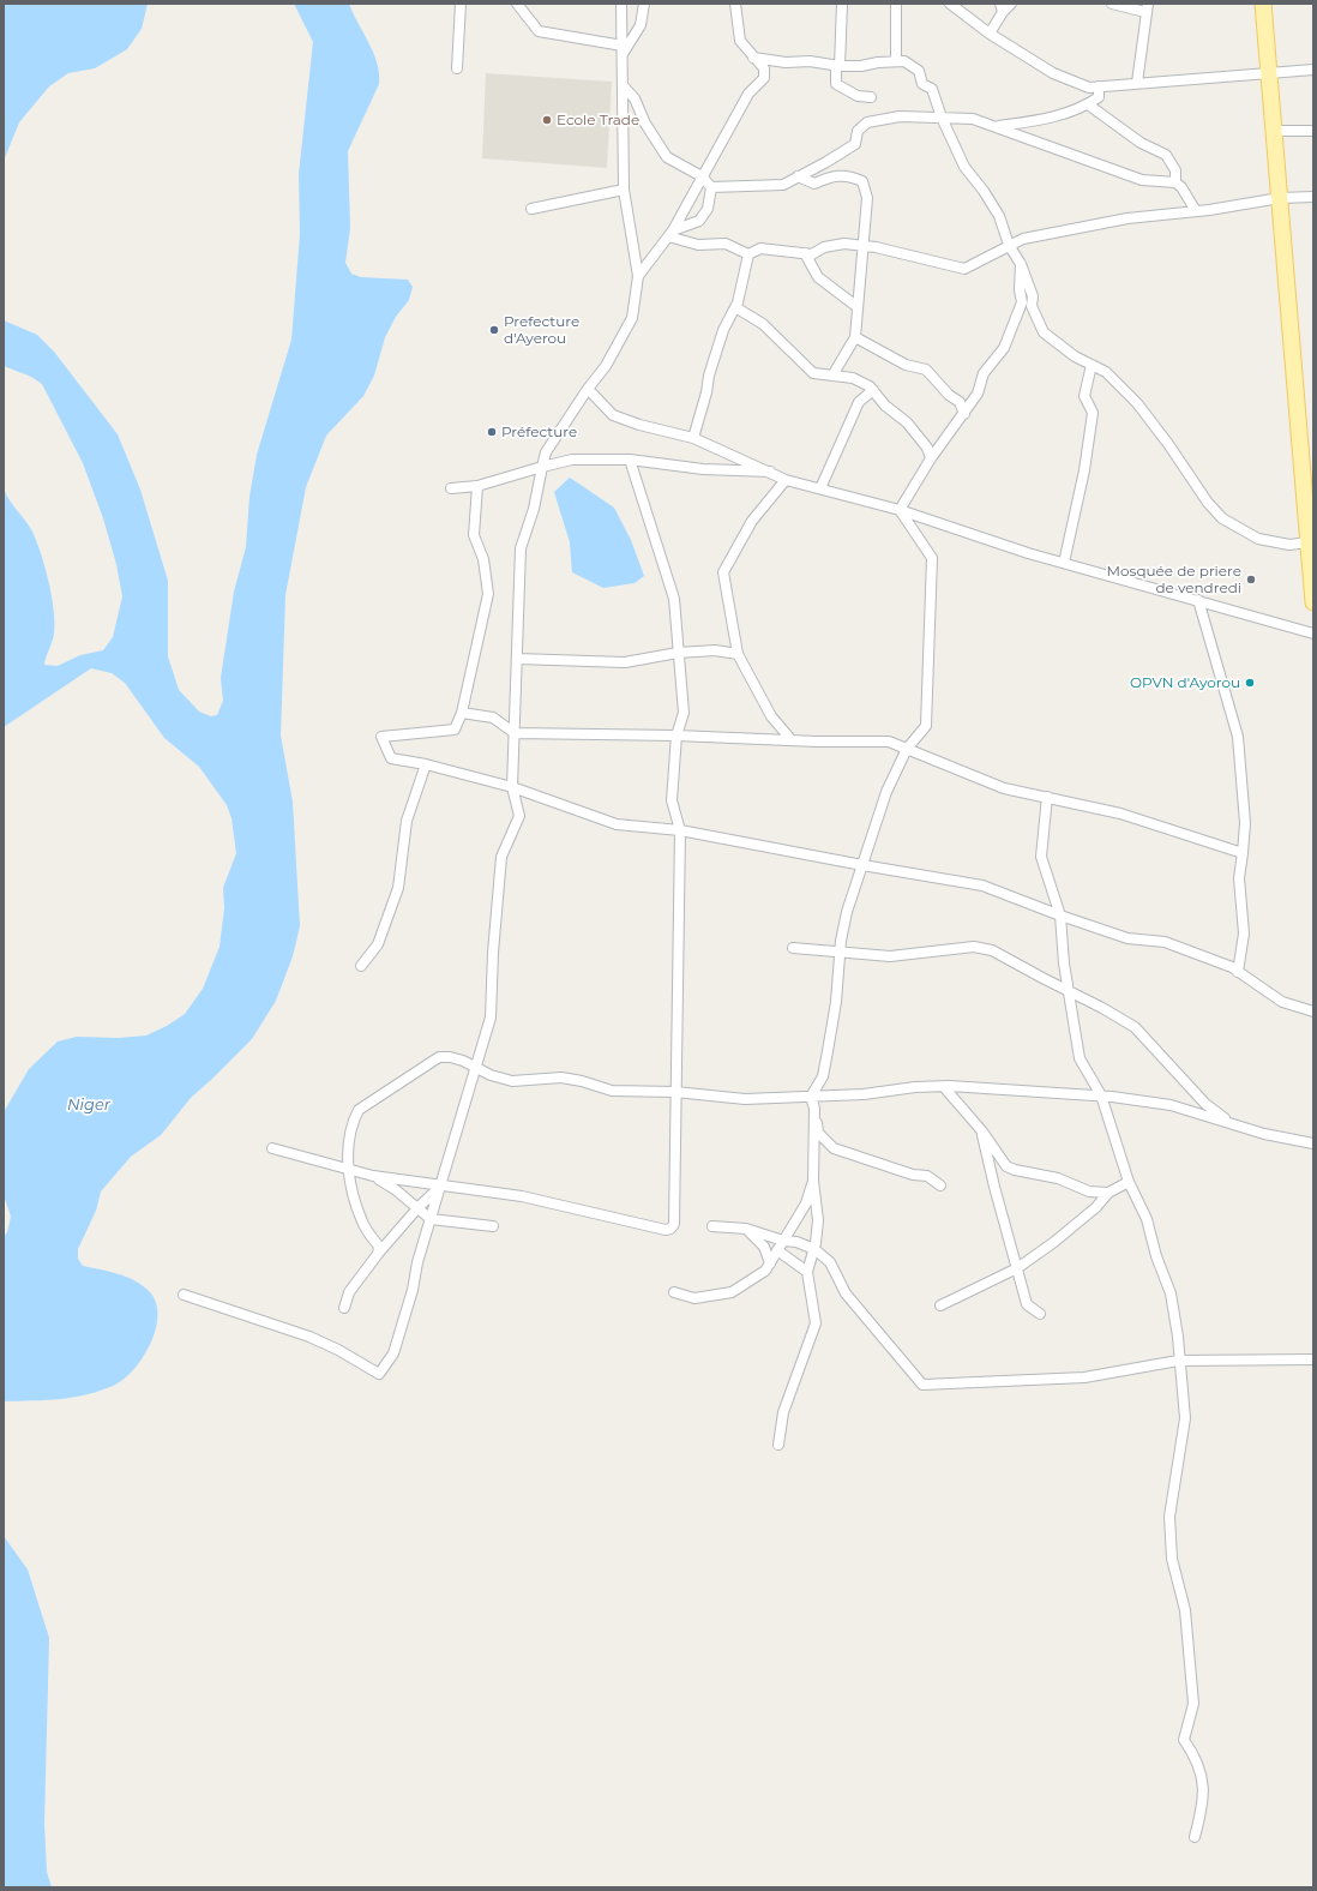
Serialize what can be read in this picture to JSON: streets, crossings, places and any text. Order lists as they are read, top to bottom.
{
  "water": ["Niger"],
  "places": [
    "Ecole Trade",
    "Prefecture d'Ayerou",
    "Préfecture",
    "Mosquée de priere de vendredi",
    "OPVN d'Ayorou"
  ]
}
